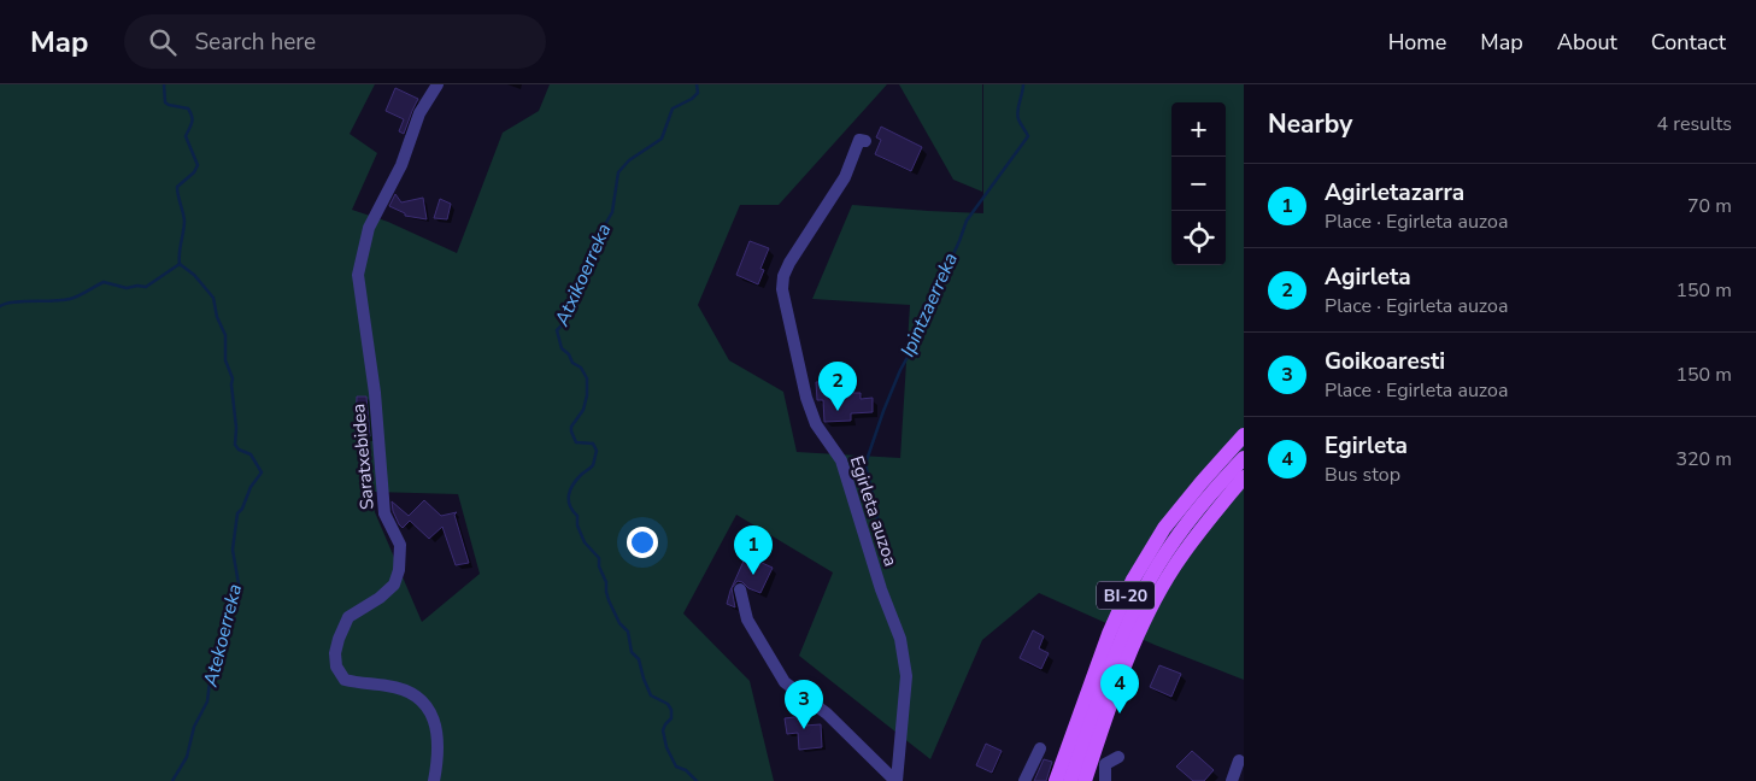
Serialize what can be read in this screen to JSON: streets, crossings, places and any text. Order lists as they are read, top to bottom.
{
  "streets": {
    "main road": ["BI-20"],
    "street": ["Saratxebidea", "Egirleta auzoa"]
  },
  "water": ["Atxikoerreka", "Ipintzaerreka", "Atekoerreka"],
  "page": {
    "header": "Map",
    "search": "Search here",
    "nav": [
      "Home",
      "Map",
      "About",
      "Contact"
    ],
    "heading": ["Nearby", "4 results"],
    "map_buttons": ["+", "−"],
    "list": [
      {
        "mark": "1",
        "name": "Agirletazarra",
        "note": "Place · Egirleta auzoa",
        "value": "70 m"
      },
      {
        "mark": "2",
        "name": "Agirleta",
        "note": "Place · Egirleta auzoa",
        "value": "150 m"
      },
      {
        "mark": "3",
        "name": "Goikoaresti",
        "note": "Place · Egirleta auzoa",
        "value": "150 m"
      },
      {
        "mark": "4",
        "name": "Egirleta",
        "note": "Bus stop",
        "value": "320 m"
      }
    ],
    "pins": [
      "2",
      "1",
      "4",
      "3"
    ]
  }
}
